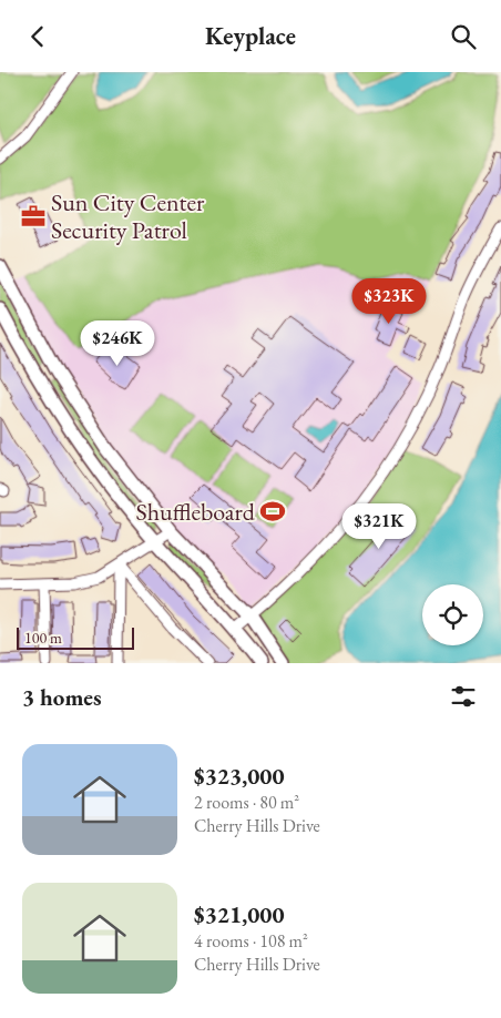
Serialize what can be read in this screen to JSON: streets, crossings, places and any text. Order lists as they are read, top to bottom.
{
  "places": {
    "office": ["Sun City Center Security Patrol"],
    "sports": ["Shuffleboard"]
  },
  "scale_bar": "100 m",
  "page": {
    "header": "Keyplace",
    "price": ["$323K", "$246K", "$321K"],
    "scale": "100 m",
    "heading": "3 homes",
    "list": [
      {
        "name": "$323,000",
        "note": "2 rooms · 80 m² · Cherry Hills Drive"
      },
      {
        "name": "$321,000",
        "note": "4 rooms · 108 m² · Cherry Hills Drive"
      }
    ]
  }
}
